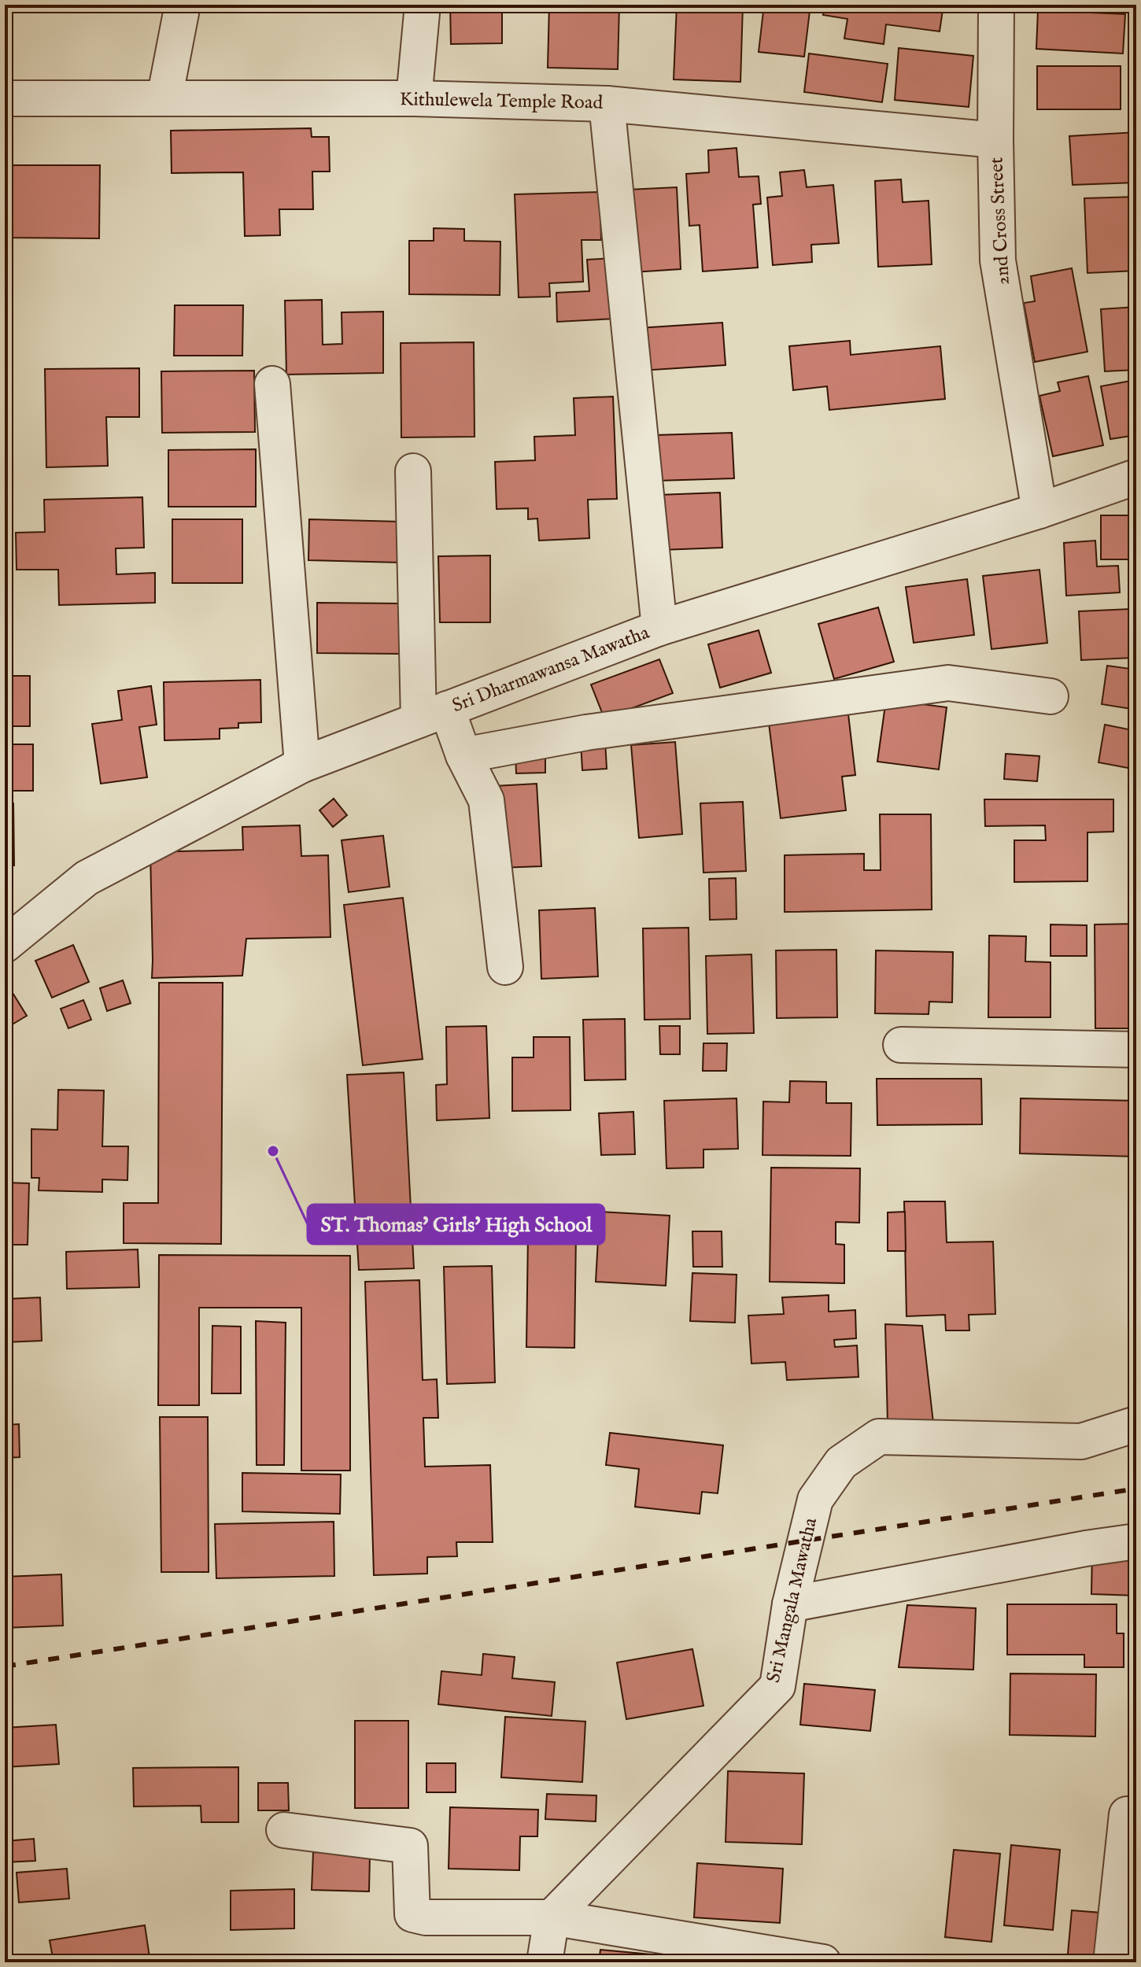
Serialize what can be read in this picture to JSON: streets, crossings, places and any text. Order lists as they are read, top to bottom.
{
  "streets": {
    "street": [
      "Kithulewela Temple Road",
      "2nd Cross Street",
      "Sri Dharmawansa Mawatha",
      "Sri Mangala Mawatha"
    ]
  },
  "crossings": [
    ["Kithulewela Temple Road", "2nd Cross Street"],
    ["2nd Cross Street", "Sri Dharmawansa Mawatha"]
  ],
  "places": ["ST. Thomas' Girls' High School"]
}
